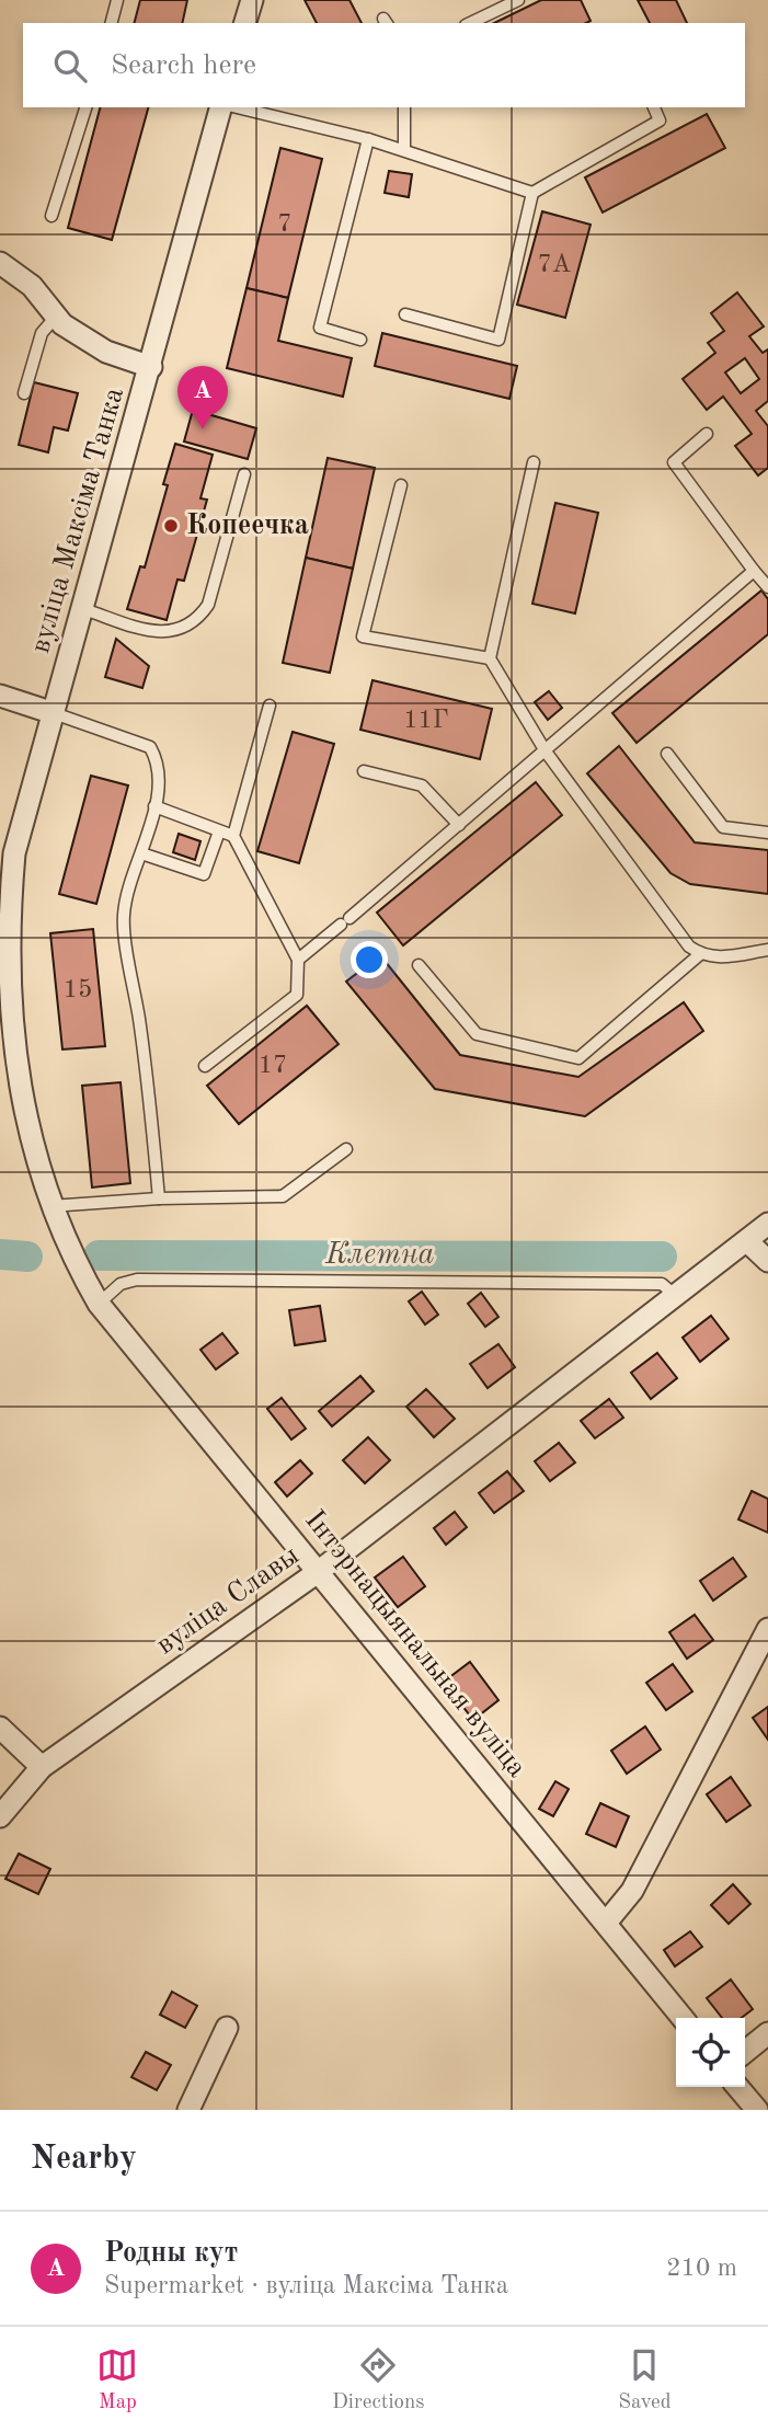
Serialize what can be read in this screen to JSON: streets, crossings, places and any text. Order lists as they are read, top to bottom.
{
  "streets": {
    "street": ["вуліца Максіма Танка", "вуліца Славы", "Інтэрнацыянальная вуліца"]
  },
  "crossings": [
    ["вуліца Максіма Танка", "Інтэрнацыянальная вуліца"],
    ["вуліца Славы", "Інтэрнацыянальная вуліца"]
  ],
  "water": ["Клетна"],
  "places": ["Копеечка"],
  "house_numbers": [
    "7",
    "7А",
    "11Г",
    "15",
    "17"
  ],
  "page": {
    "search": "Search here",
    "pins": "A",
    "heading": "Nearby",
    "list": [
      {
        "mark": "A",
        "name": "Родны кут",
        "note": "Supermarket · вуліца Максіма Танка",
        "value": "210 m"
      }
    ],
    "nav": ["Map", "Directions", "Saved"]
  }
}
